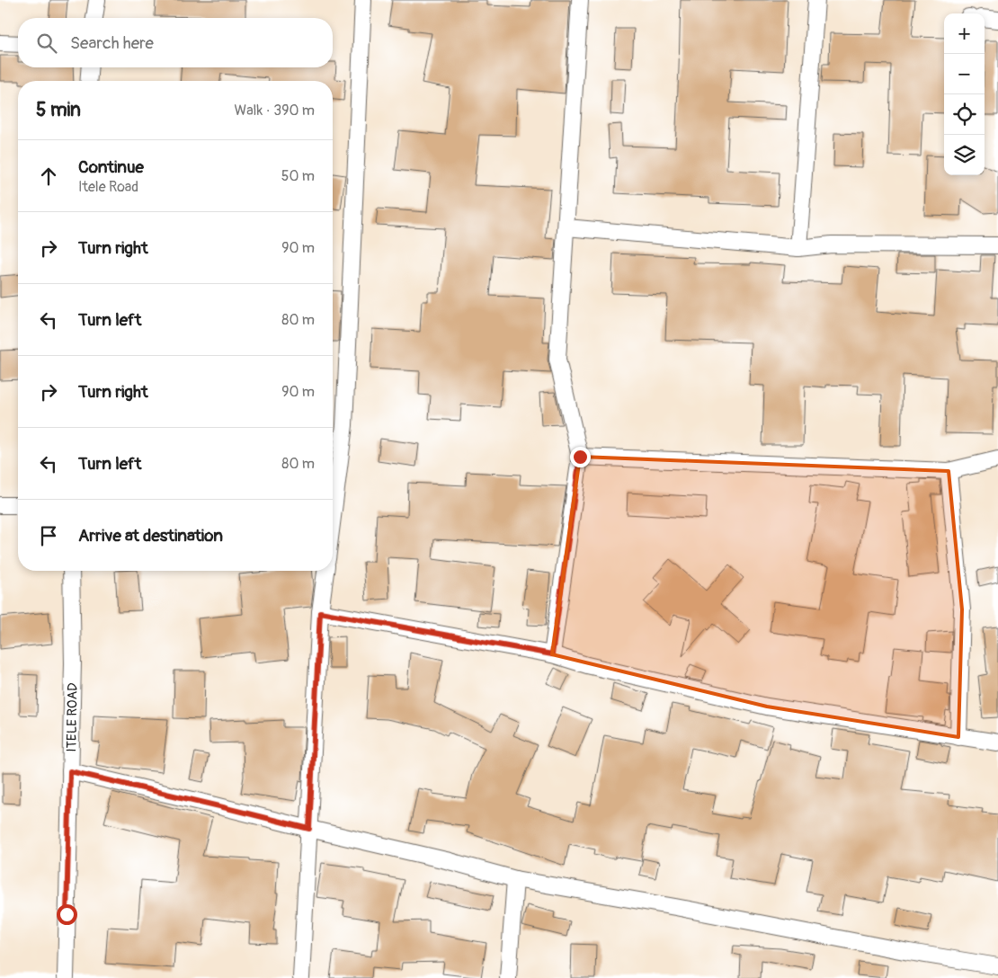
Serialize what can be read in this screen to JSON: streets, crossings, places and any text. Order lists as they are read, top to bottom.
{
  "streets": {
    "street": ["ITELE ROAD"]
  },
  "page": {
    "map_buttons": ["+", "−"],
    "search": "Search here",
    "heading": ["5 min", "Walk · 390 m"],
    "list": [
      ["Continue", "Itele Road", "50 m"],
      ["Turn right", "90 m"],
      ["Turn left", "80 m"],
      ["Turn right", "90 m"],
      ["Turn left", "80 m"],
      "Arrive at destination"
    ]
  }
}
